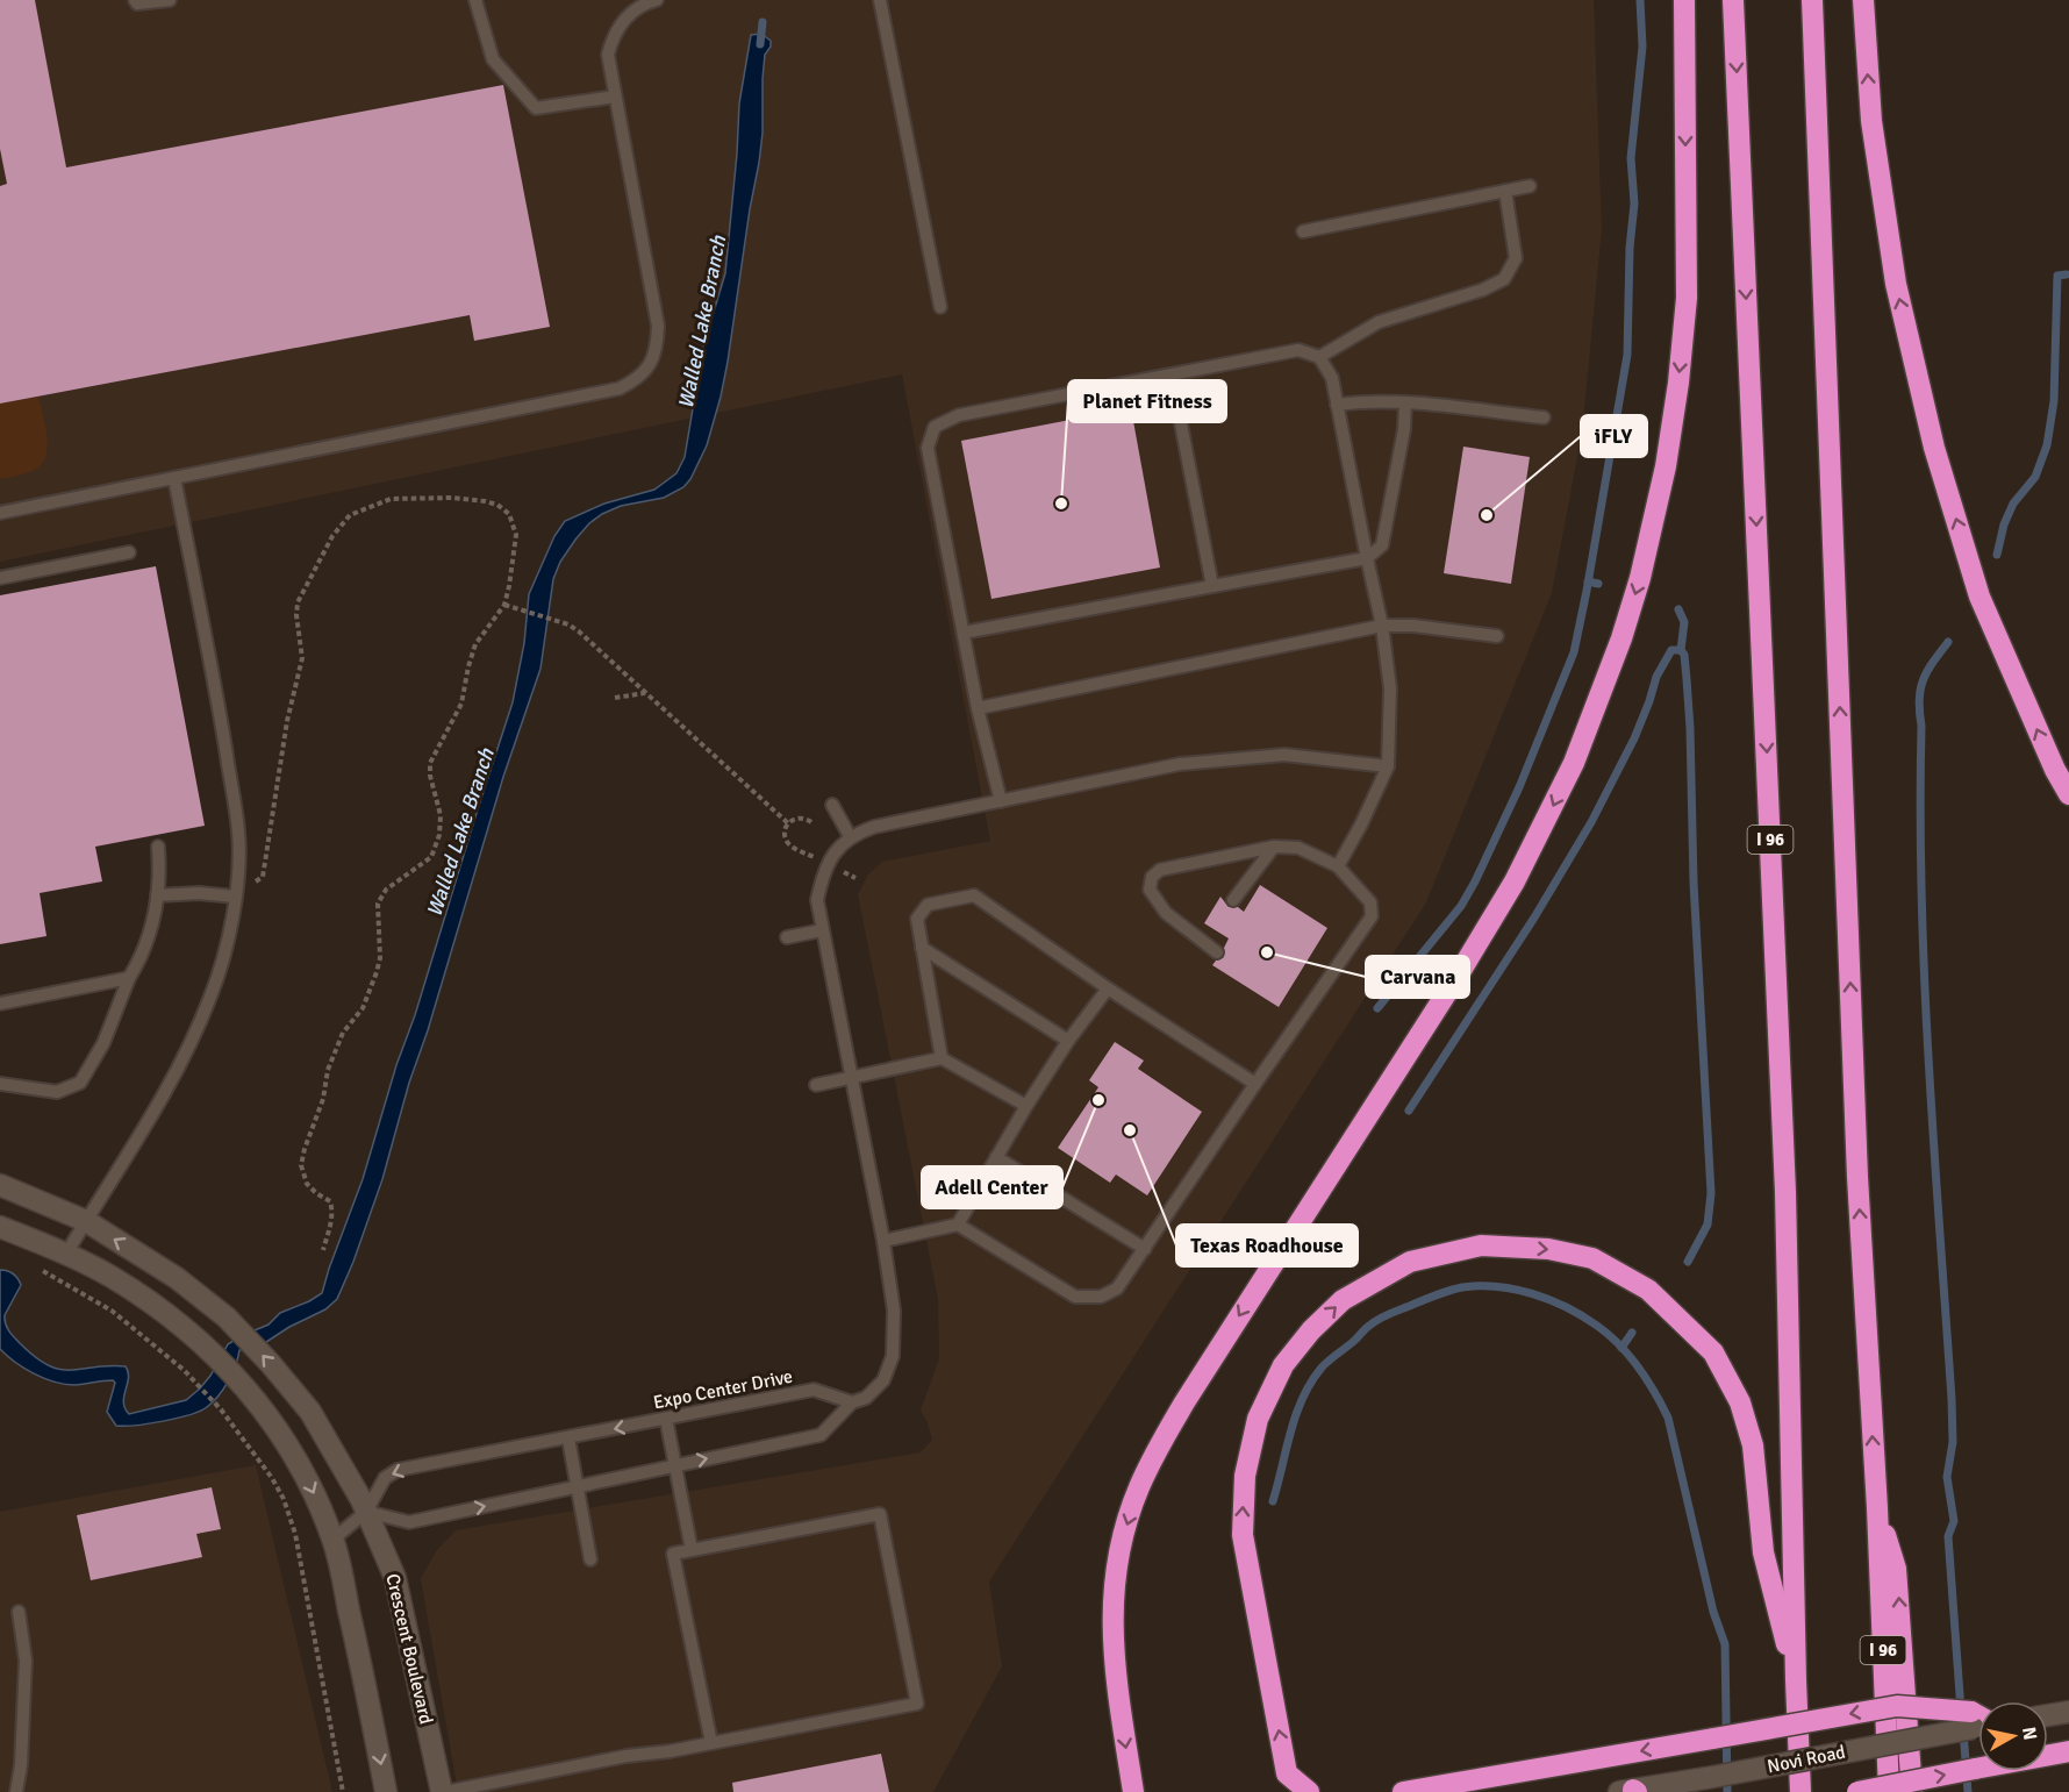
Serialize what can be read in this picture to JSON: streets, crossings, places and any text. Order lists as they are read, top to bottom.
{
  "streets": {
    "highway": ["I 96"],
    "street": ["Crescent Boulevard", "Novi Road"],
    "lane": ["Expo Center Drive"]
  },
  "crossings": [
    ["Expo Center Drive", "Crescent Boulevard"]
  ],
  "water": ["Walled Lake Branch"],
  "places": [
    "Planet Fitness",
    "iFLY",
    "Carvana",
    "Adell Center",
    "Texas Roadhouse"
  ],
  "north": "right"
}
